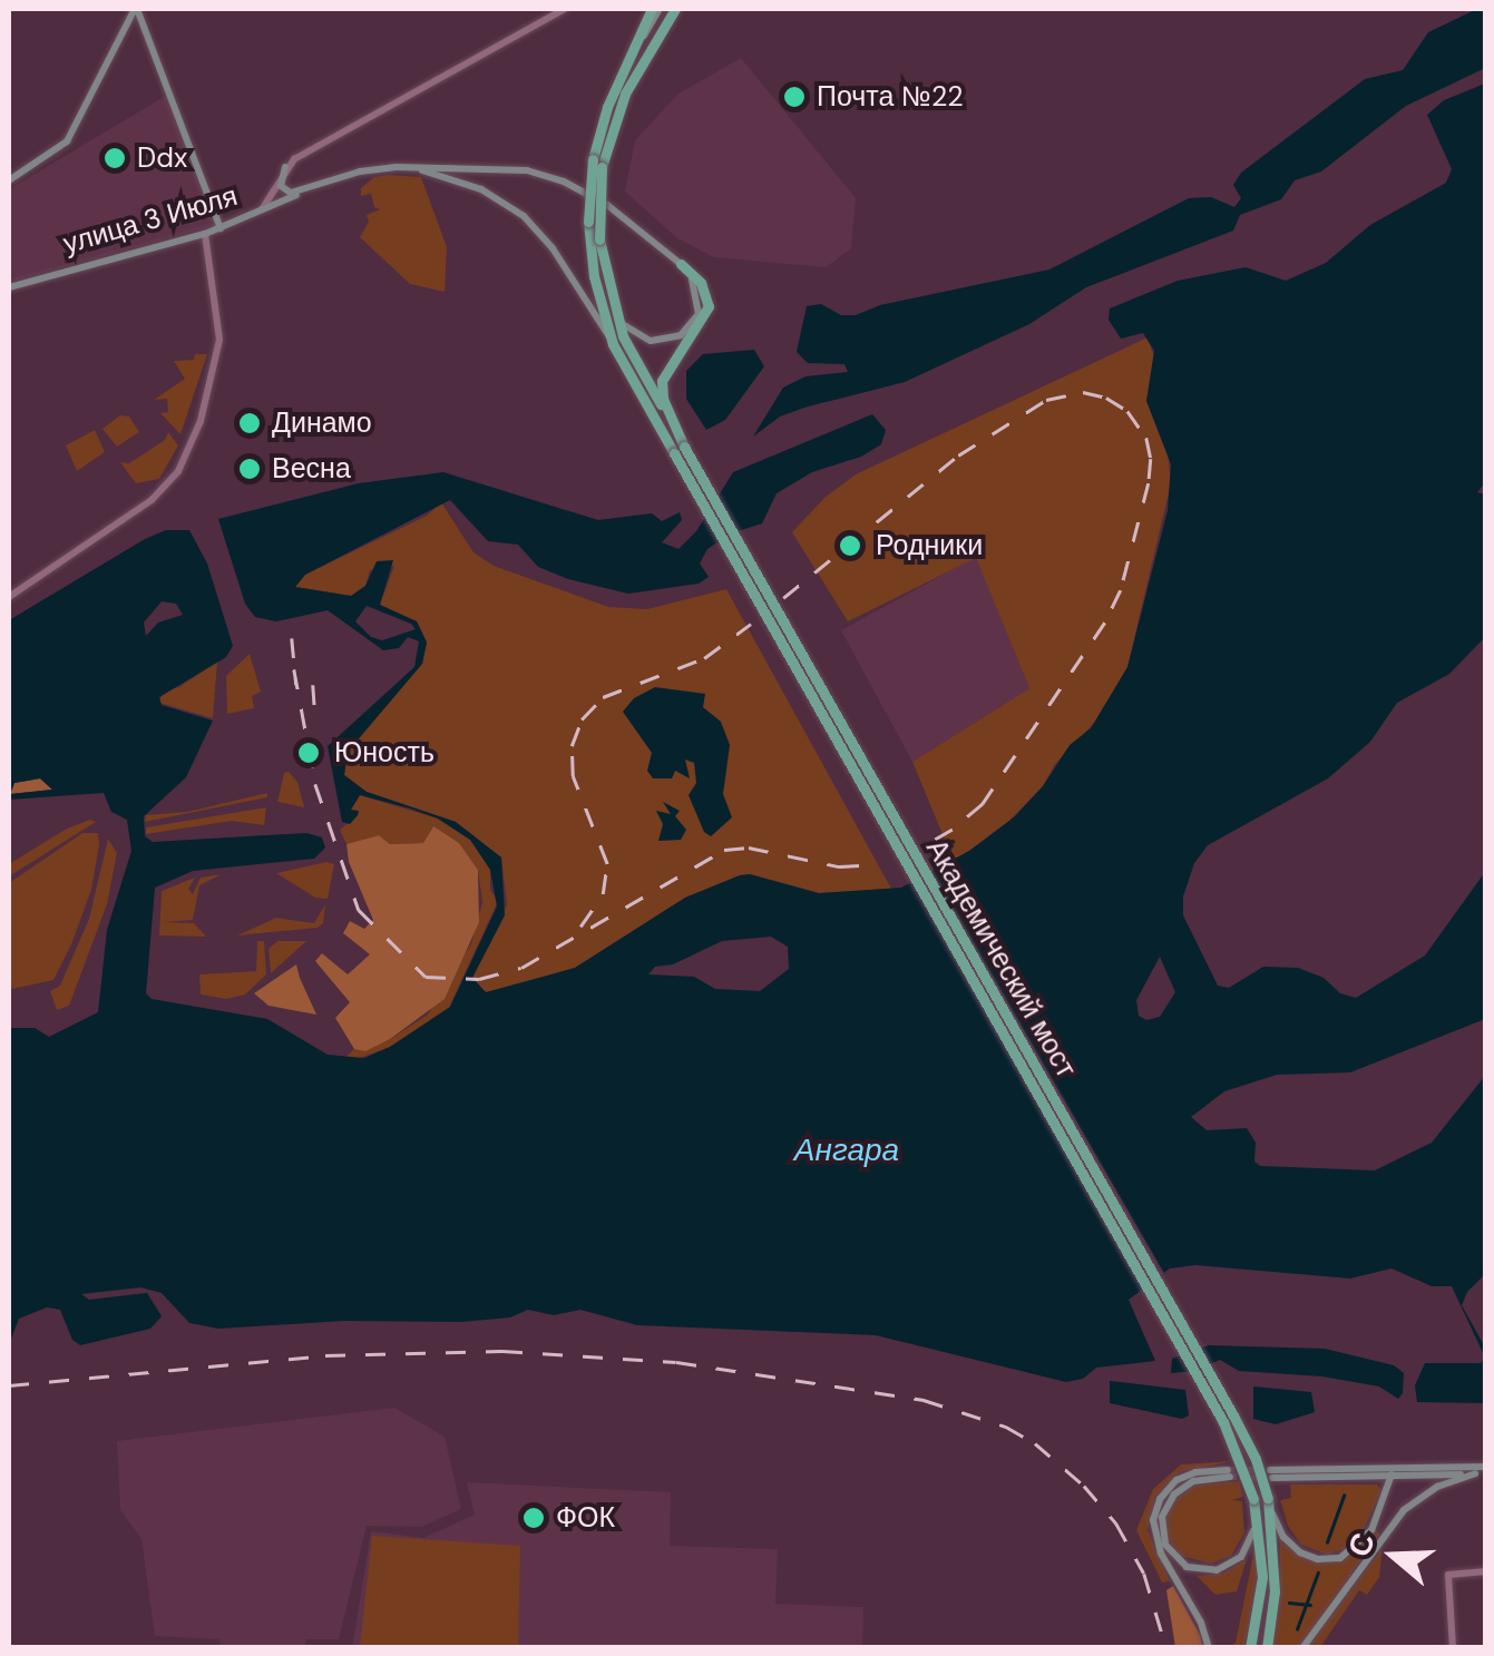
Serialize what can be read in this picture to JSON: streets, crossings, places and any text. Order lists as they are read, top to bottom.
{
  "streets": {
    "main road": ["улица 3 Июля", "Академический мост"]
  },
  "water": ["Ангара"],
  "places": [
    "Почта №22",
    "Ddx",
    "Динамо",
    "Весна",
    "Родники",
    "Юность",
    "ФОК"
  ],
  "north": "left"
}
